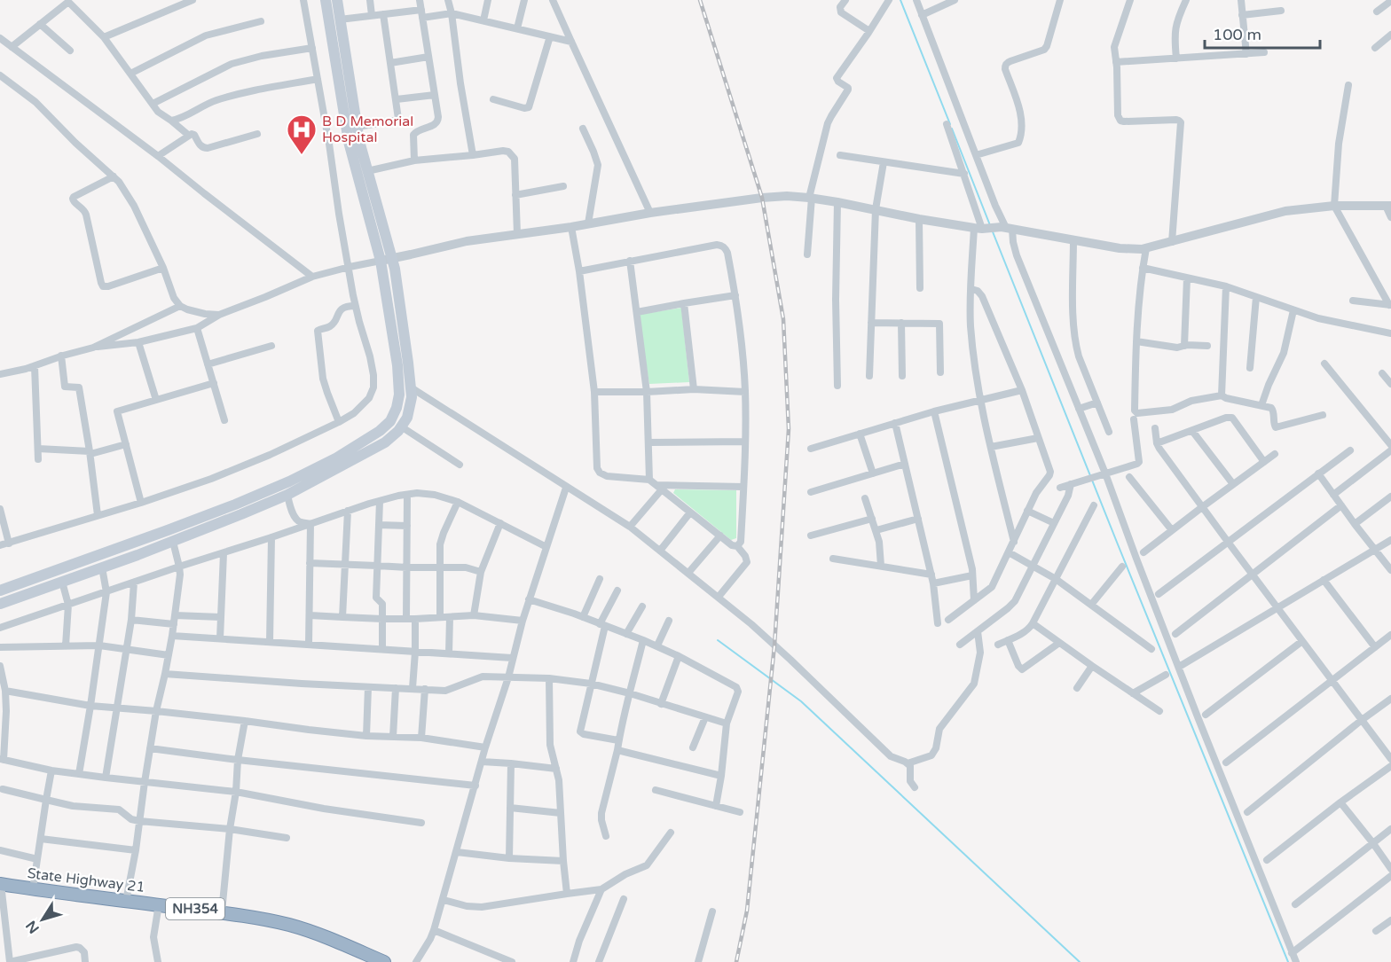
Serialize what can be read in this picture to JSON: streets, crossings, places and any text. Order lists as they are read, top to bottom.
{
  "streets": {
    "highway": ["State Highway 21", "NH354"]
  },
  "places": {
    "hospital": ["B D Memorial Hospital"]
  },
  "scale_bar": "100 m",
  "north": "bottom left"
}
